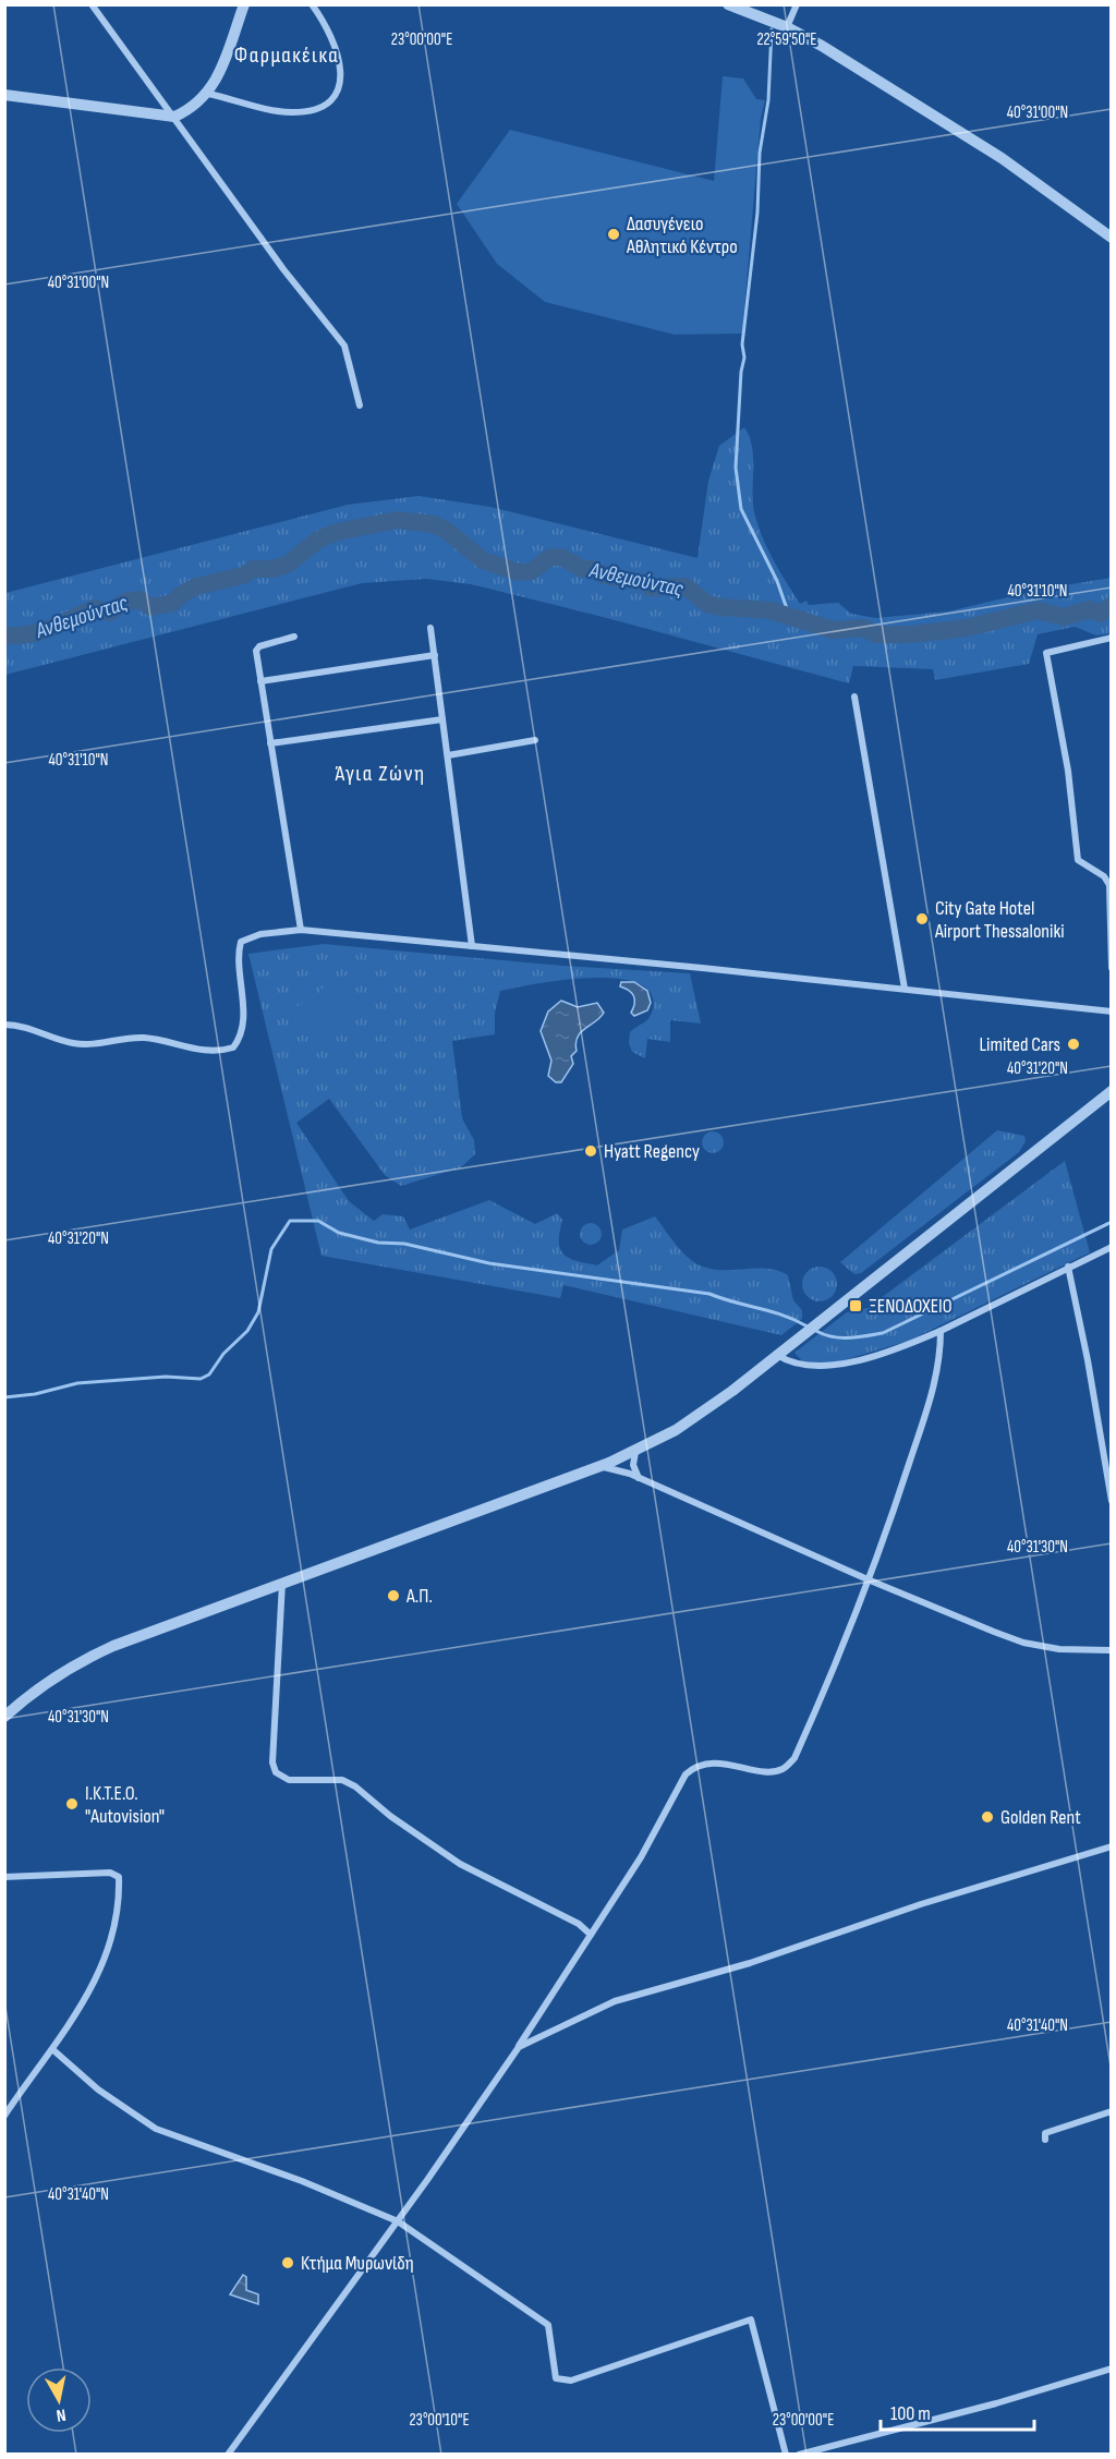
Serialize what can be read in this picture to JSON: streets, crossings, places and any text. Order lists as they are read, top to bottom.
{
  "districts": ["Φαρμακέικα", "Άγια Ζώνη"],
  "water": ["Ανθεμούντας"],
  "places": {
    "other": [
      "Δασυγένειο Αθλητικό Κέντρο",
      "City Gate Hotel Airport Thessaloniki",
      "Limited Cars",
      "Hyatt Regency",
      "Α.Π.",
      "I.Κ.Τ.Ε.Ο. \"Autovision\"",
      "Golden Rent",
      "Κτήμα Μυρωνίδη"
    ],
    "transit": ["ΞΕΝΟΔΟΧΕΙΟ"]
  },
  "scale_bar": "100 m",
  "north": "bottom",
  "coordinates": [
    "23°00'00\"E",
    "22°59'50\"E",
    "40°31'00\"N",
    "40°31'10\"N",
    "40°31'20\"N",
    "40°31'30\"N",
    "40°31'40\"N",
    "23°00'10\"E"
  ]
}
